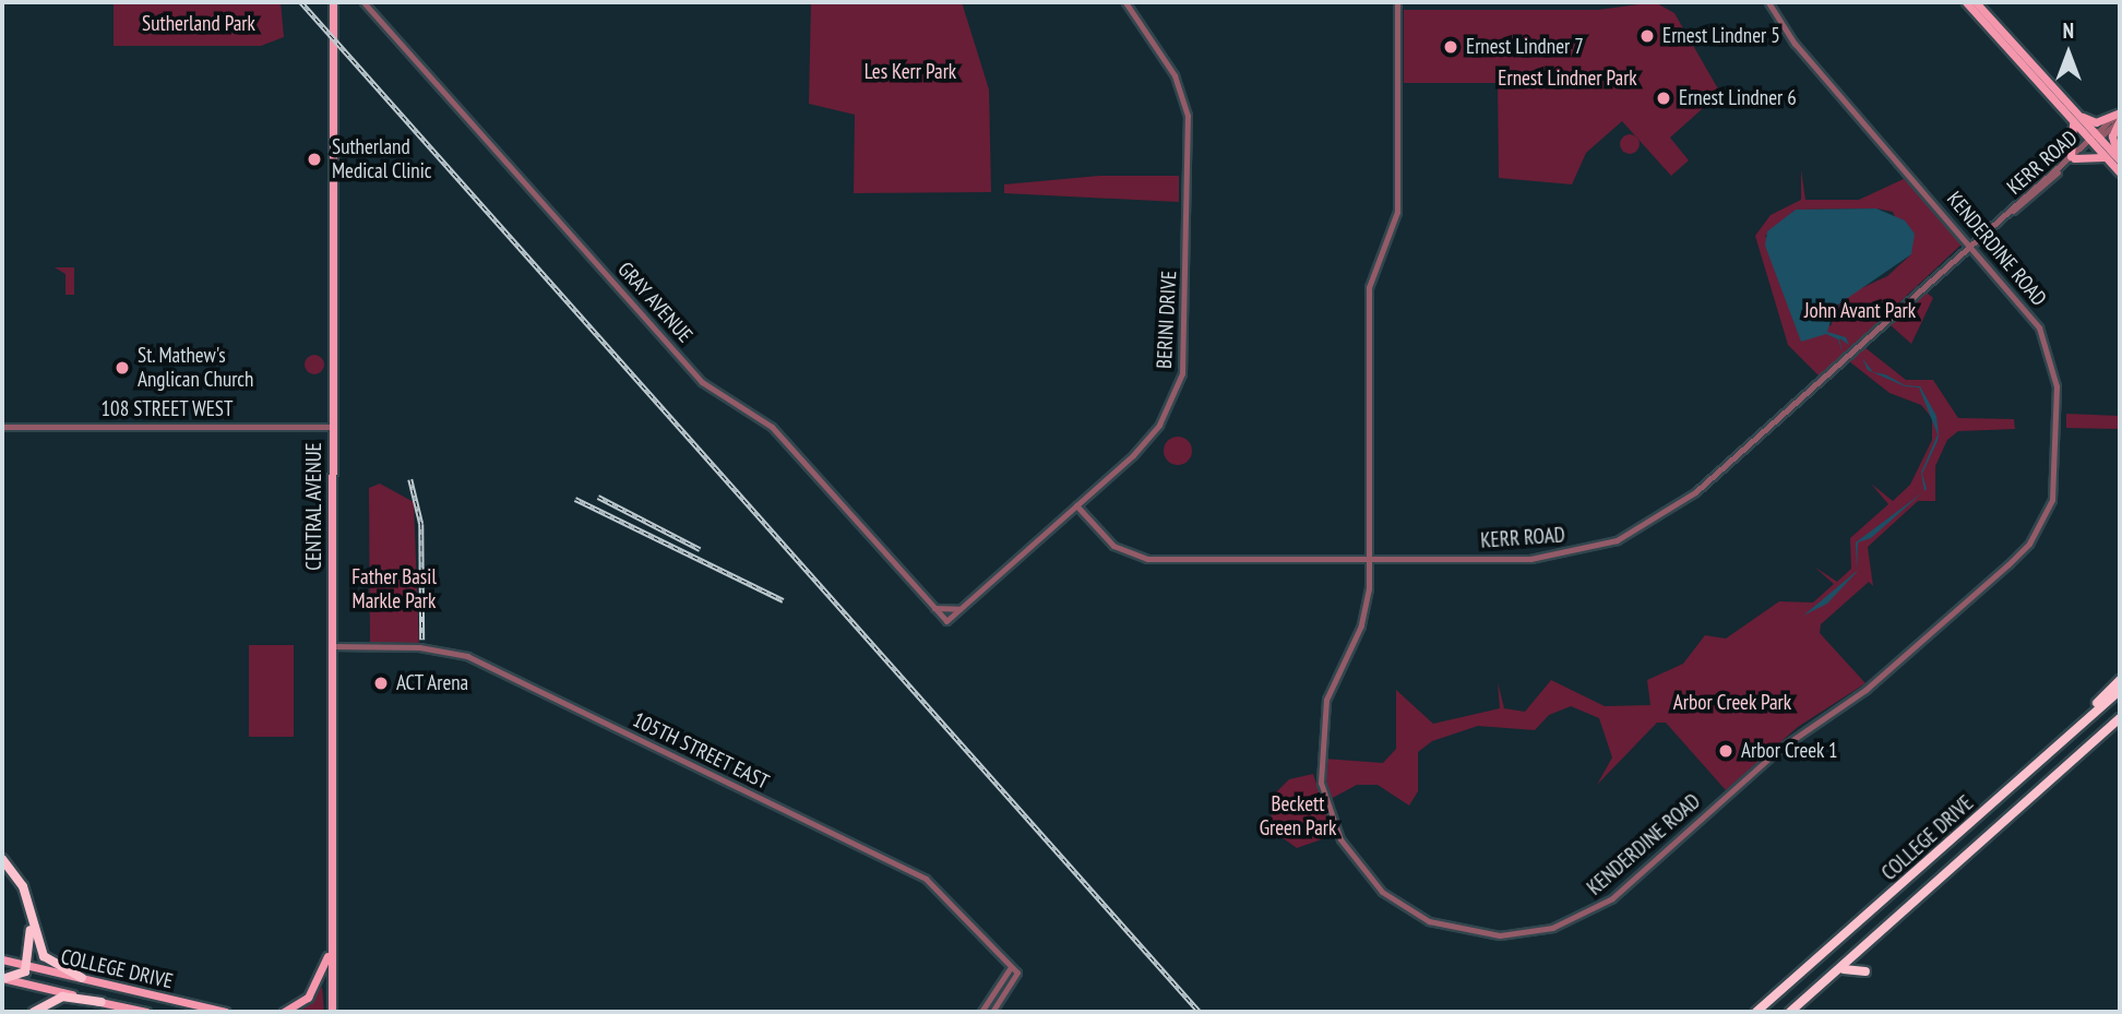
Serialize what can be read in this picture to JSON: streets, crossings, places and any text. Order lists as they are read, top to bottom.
{
  "streets": {
    "highway": ["COLLEGE DRIVE"],
    "main road": ["CENTRAL AVENUE"],
    "street": [
      "KERR ROAD",
      "KENDERDINE ROAD",
      "GRAY AVENUE",
      "BERINI DRIVE",
      "108 STREET WEST",
      "105TH STREET EAST"
    ]
  },
  "crossings": [
    ["KERR ROAD", "KENDERDINE ROAD"],
    ["KERR ROAD", "BERINI DRIVE"],
    ["GRAY AVENUE", "BERINI DRIVE"],
    ["108 STREET WEST", "CENTRAL AVENUE"],
    ["CENTRAL AVENUE", "105TH STREET EAST"]
  ],
  "parks": [
    "Sutherland Park",
    "Les Kerr Park",
    "Ernest Lindner Park",
    "John Avant Park",
    "Father Basil Markle Park",
    "Arbor Creek Park",
    "Beckett Green Park"
  ],
  "places": [
    "Ernest Lindner 5",
    "Ernest Lindner 7",
    "Ernest Lindner 6",
    "Sutherland Medical Clinic",
    "St. Mathew's Anglican Church",
    "ACT Arena",
    "Arbor Creek 1"
  ],
  "north": "top"
}
